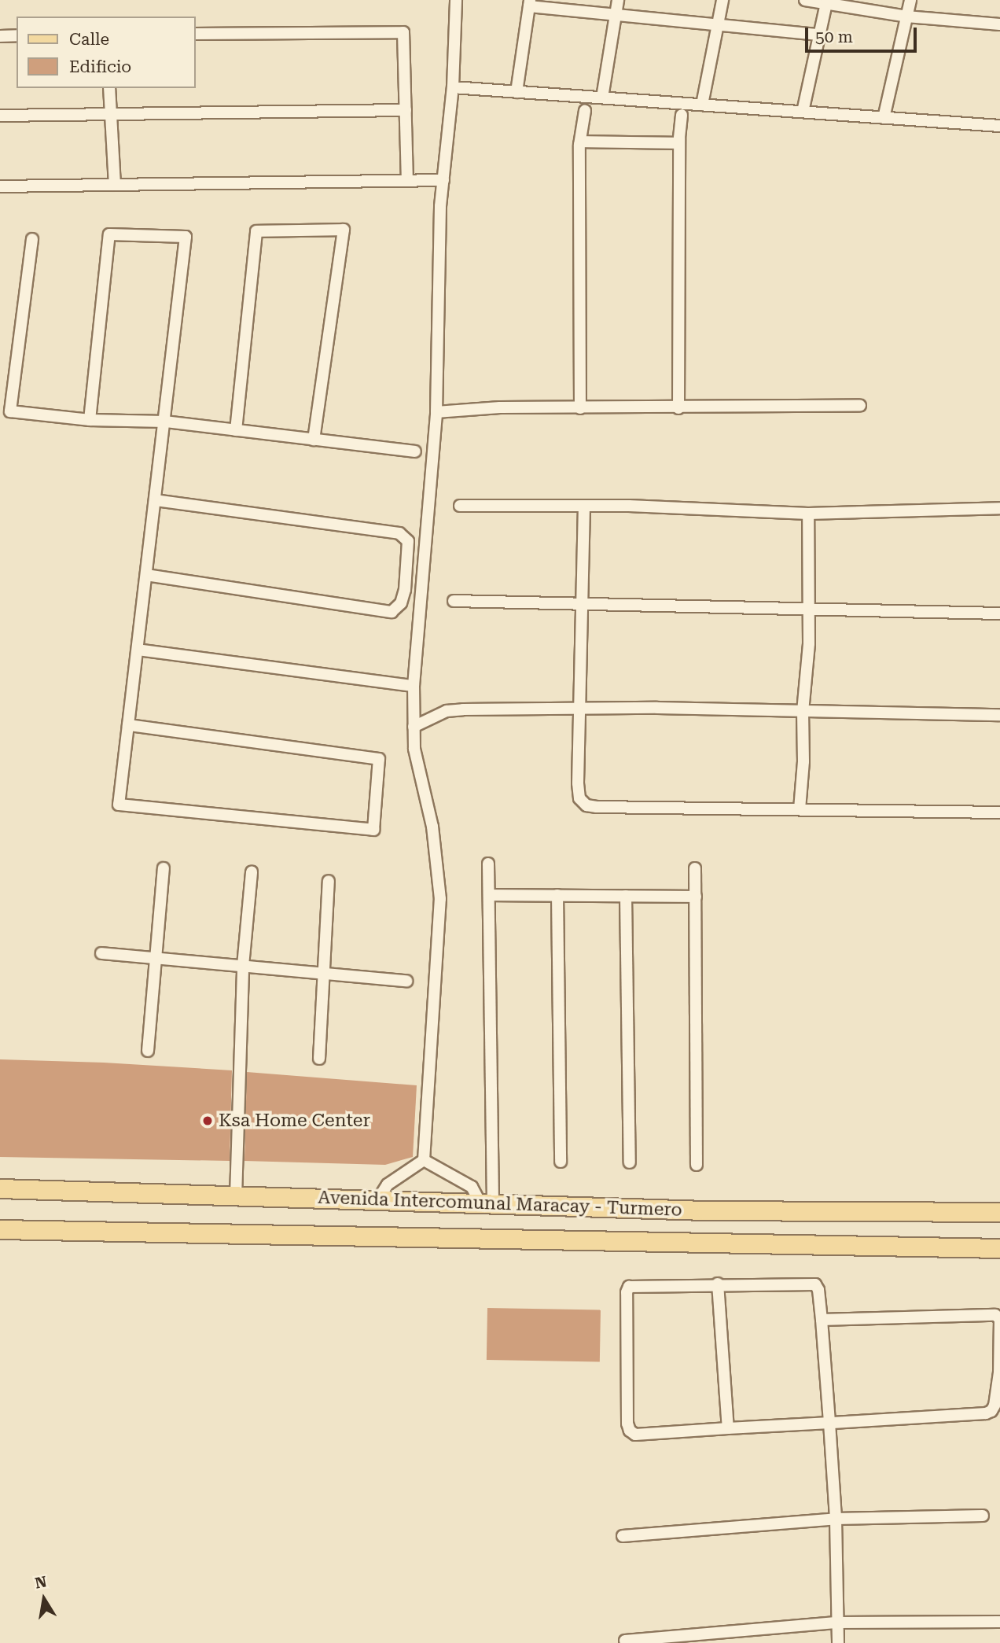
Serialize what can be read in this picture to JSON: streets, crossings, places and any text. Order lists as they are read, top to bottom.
{
  "streets": {
    "main road": ["Avenida Intercomunal Maracay - Turmero"]
  },
  "places": ["Ksa Home Center"],
  "legend": ["Calle", "Edificio"],
  "scale_bar": "50 m",
  "north": "top"
}
